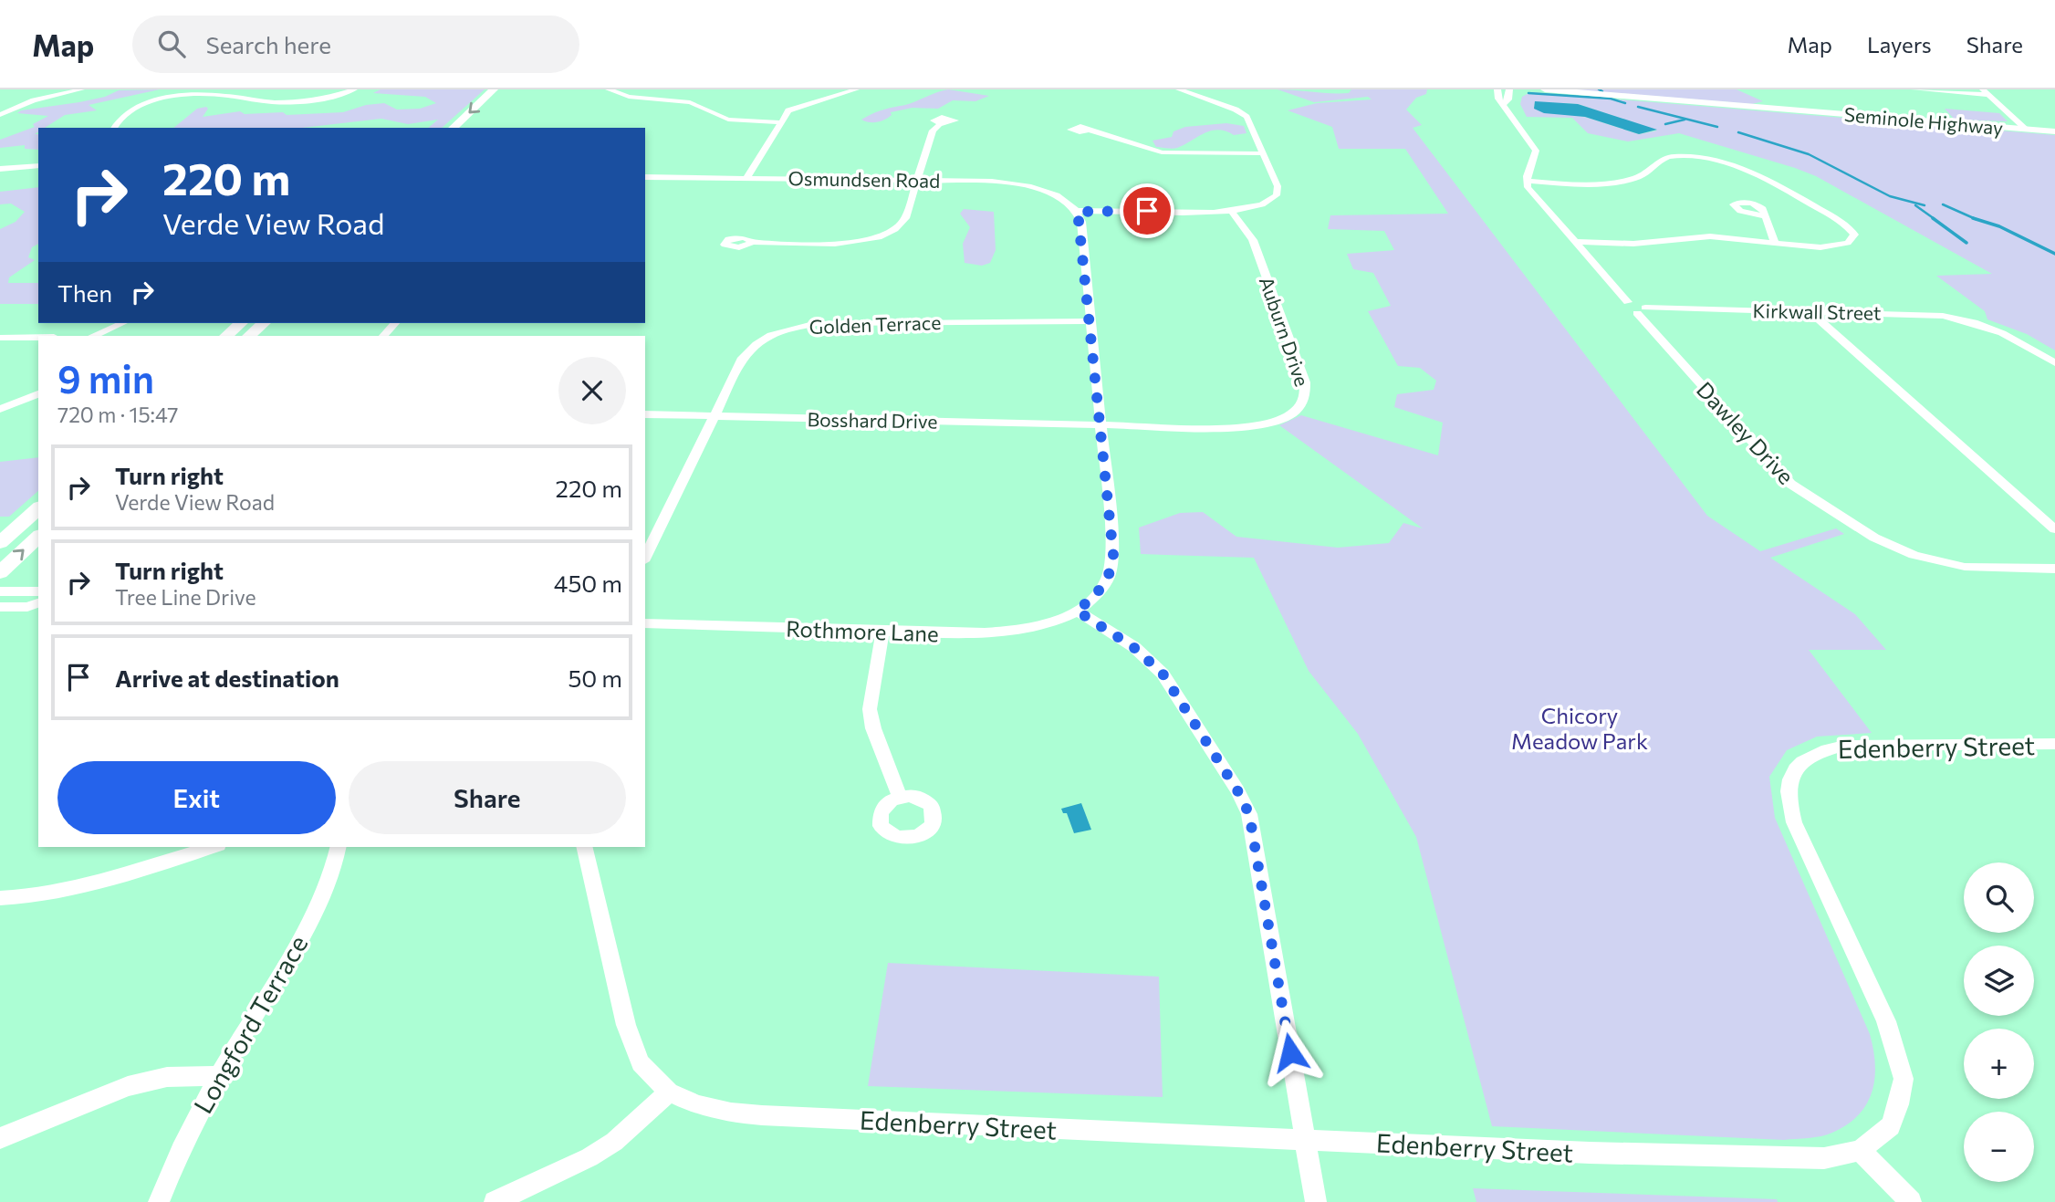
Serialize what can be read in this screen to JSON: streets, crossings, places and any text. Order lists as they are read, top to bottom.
{
  "streets": {
    "street": [
      "Seminole Highway",
      "Osmundsen Road",
      "Kirkwall Street",
      "Golden Terrace",
      "Auburn Drive",
      "Bosshard Drive",
      "Dawley Drive",
      "Rothmore Lane",
      "Edenberry Street",
      "Longford Terrace"
    ]
  },
  "crossings": [
    ["Osmundsen Road", "Rothmore Lane"],
    ["Kirkwall Street", "Dawley Drive"],
    ["Golden Terrace", "Bosshard Drive"],
    ["Golden Terrace", "Rothmore Lane"],
    ["Auburn Drive", "Bosshard Drive"],
    ["Auburn Drive", "Rothmore Lane"],
    ["Bosshard Drive", "Rothmore Lane"]
  ],
  "parks": ["Chicory Meadow Park"],
  "page": {
    "header": "Map",
    "search": "Search here",
    "nav": ["Map", "Layers", "Share"],
    "turn": ["220 m", "Verde View Road"],
    "then": "Then",
    "heading": ["9 min", "720 m · 15:47"],
    "list": [
      {
        "name": "Turn right",
        "note": "Verde View Road",
        "value": "220 m"
      },
      {
        "name": "Turn right",
        "note": "Tree Line Drive",
        "value": "450 m"
      },
      {
        "name": "Arrive at destination",
        "value": "50 m"
      }
    ],
    "buttons": ["Exit", "Share"],
    "map_buttons": ["+", "−"]
  }
}
